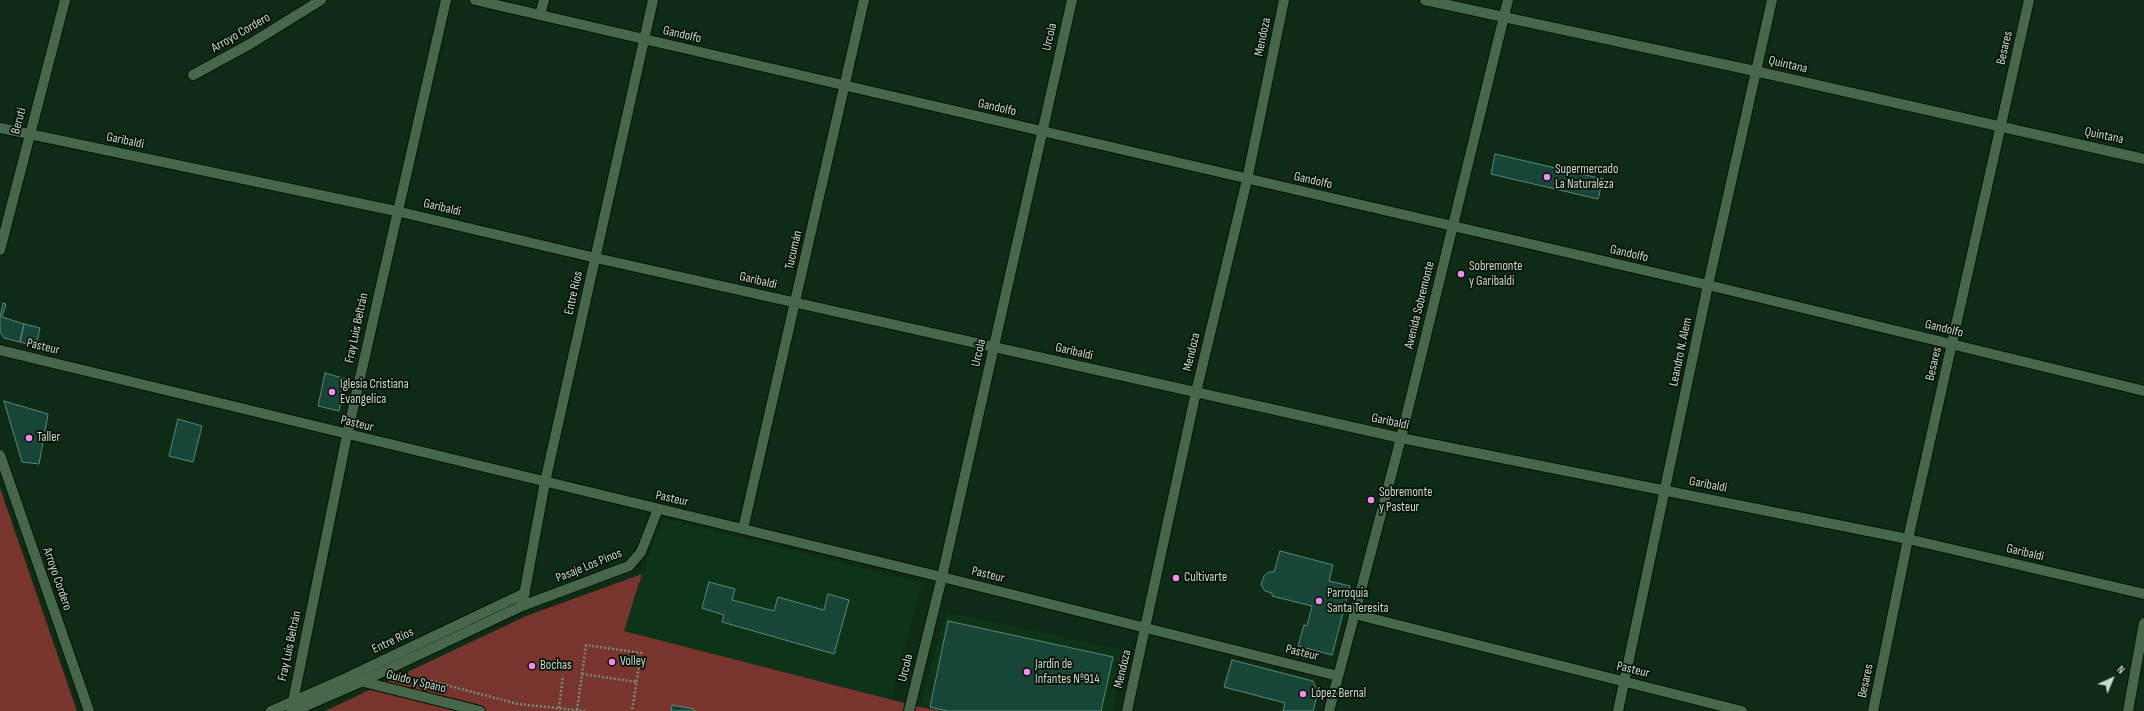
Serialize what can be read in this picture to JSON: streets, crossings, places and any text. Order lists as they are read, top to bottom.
{
  "streets": {
    "street": [
      "Arroyo Cordero",
      "Gandolfo",
      "Urcola",
      "Mendoza",
      "Besares",
      "Quintana",
      "Beruti",
      "Garibaldi",
      "Tucumán",
      "Entre Ríos",
      "Avenida Sobremonte",
      "Fray Luis Beltrán",
      "Pasteur",
      "Leandro N. Alem",
      "Pasaje Los Pinos",
      "Guido y Spano"
    ]
  },
  "crossings": [
    ["Gandolfo", "Urcola"],
    ["Gandolfo", "Mendoza"],
    ["Gandolfo", "Besares"],
    ["Gandolfo", "Tucumán"],
    ["Gandolfo", "Entre Ríos"],
    ["Gandolfo", "Avenida Sobremonte"],
    ["Gandolfo", "Leandro N. Alem"],
    ["Urcola", "Garibaldi"],
    ["Urcola", "Pasteur"],
    ["Mendoza", "Garibaldi"],
    ["Mendoza", "Pasteur"],
    ["Besares", "Quintana"],
    ["Besares", "Garibaldi"],
    ["Quintana", "Avenida Sobremonte"],
    ["Quintana", "Leandro N. Alem"],
    ["Beruti", "Garibaldi"],
    ["Garibaldi", "Tucumán"],
    ["Garibaldi", "Entre Ríos"],
    ["Garibaldi", "Avenida Sobremonte"],
    ["Garibaldi", "Fray Luis Beltrán"],
    ["Garibaldi", "Leandro N. Alem"],
    ["Tucumán", "Pasteur"],
    ["Entre Ríos", "Fray Luis Beltrán"],
    ["Entre Ríos", "Pasteur"],
    ["Entre Ríos", "Pasaje Los Pinos"],
    ["Entre Ríos", "Guido y Spano"],
    ["Avenida Sobremonte", "Pasteur"],
    ["Fray Luis Beltrán", "Pasteur"],
    ["Pasteur", "Leandro N. Alem"],
    ["Pasteur", "Pasaje Los Pinos"]
  ],
  "places": [
    "Supermercado La Naturaleza",
    "Sobremonte y Garibaldi",
    "Iglesia Cristiana Evangelica",
    "Taller",
    "Sobremonte y Pasteur",
    "Cultivarte",
    "Parroquia Santa Teresita",
    "Volley",
    "Bochas",
    "Jardín de Infantes Nº914",
    "López Bernal"
  ],
  "north": "top right"
}
